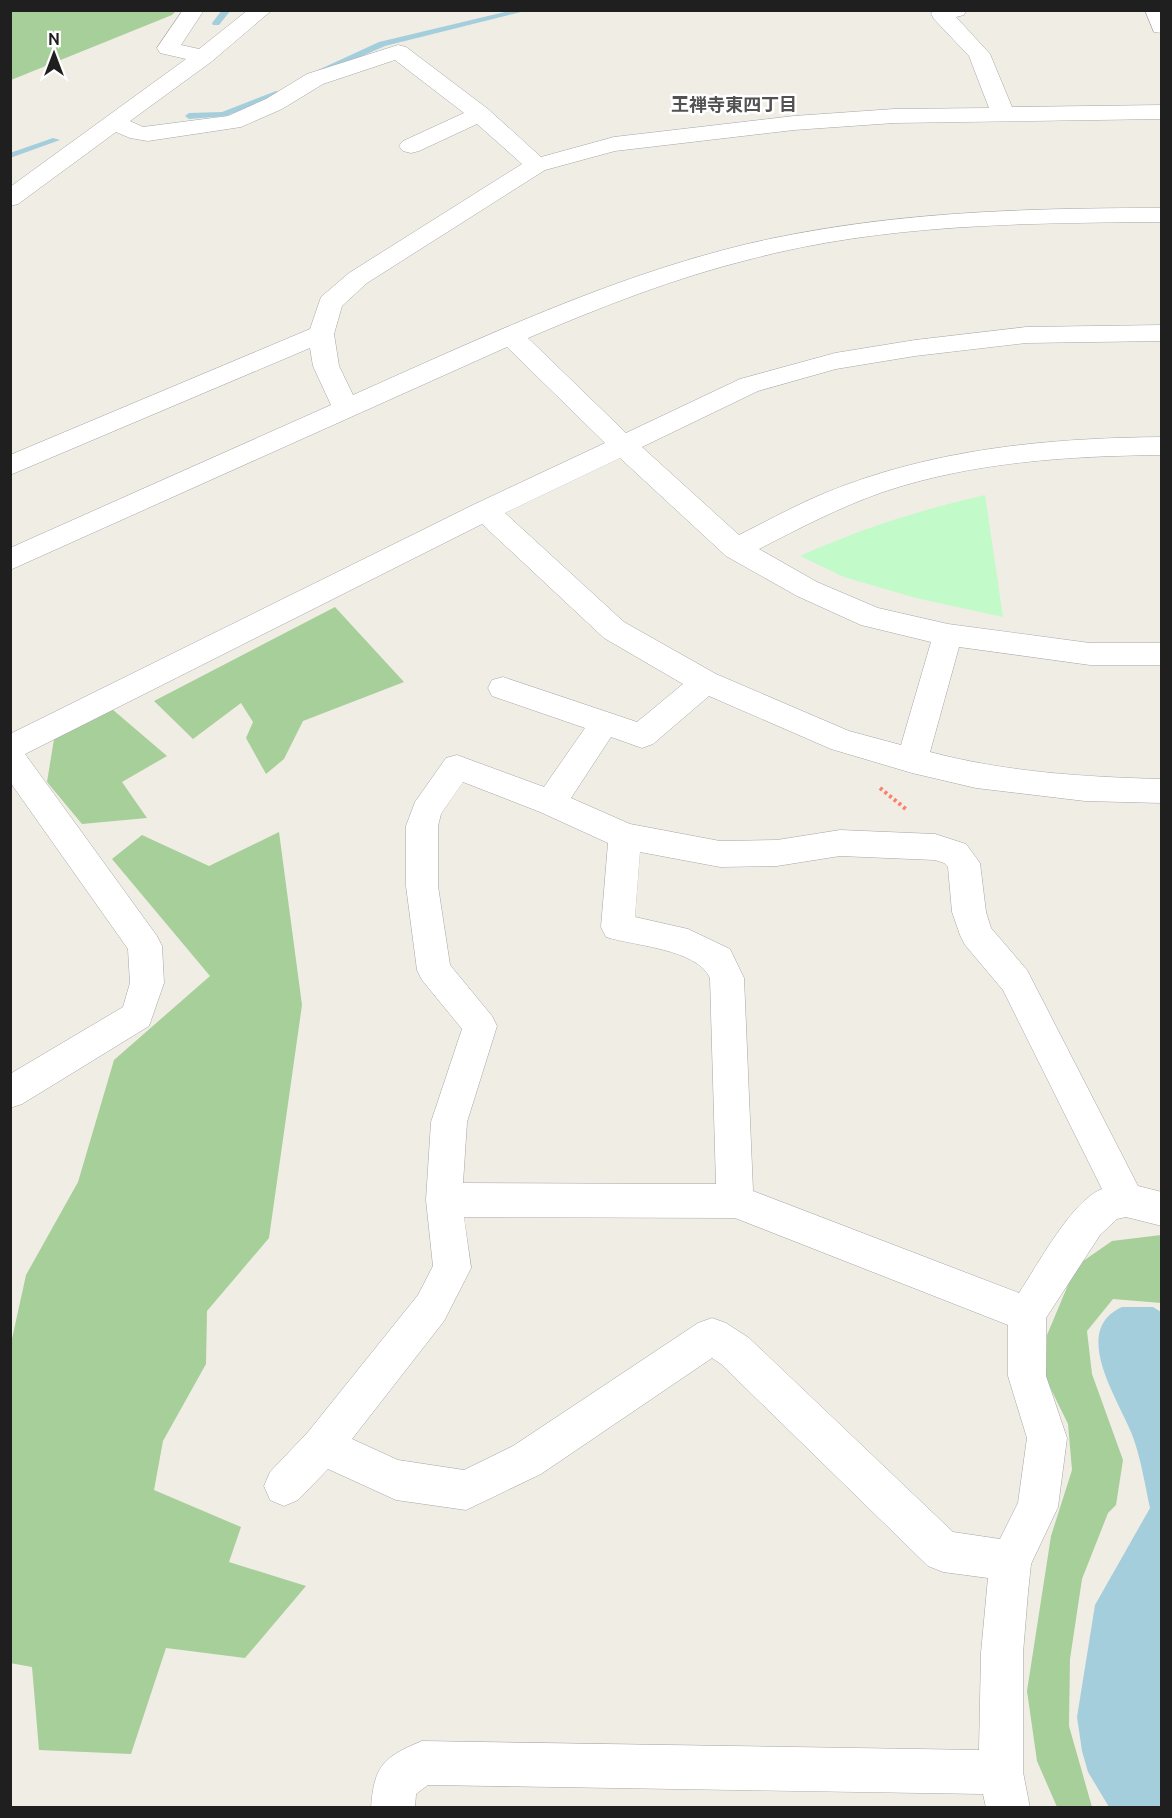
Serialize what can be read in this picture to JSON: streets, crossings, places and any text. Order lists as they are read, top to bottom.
{
  "districts": ["王禅寺東四丁目"],
  "north": "top"
}
